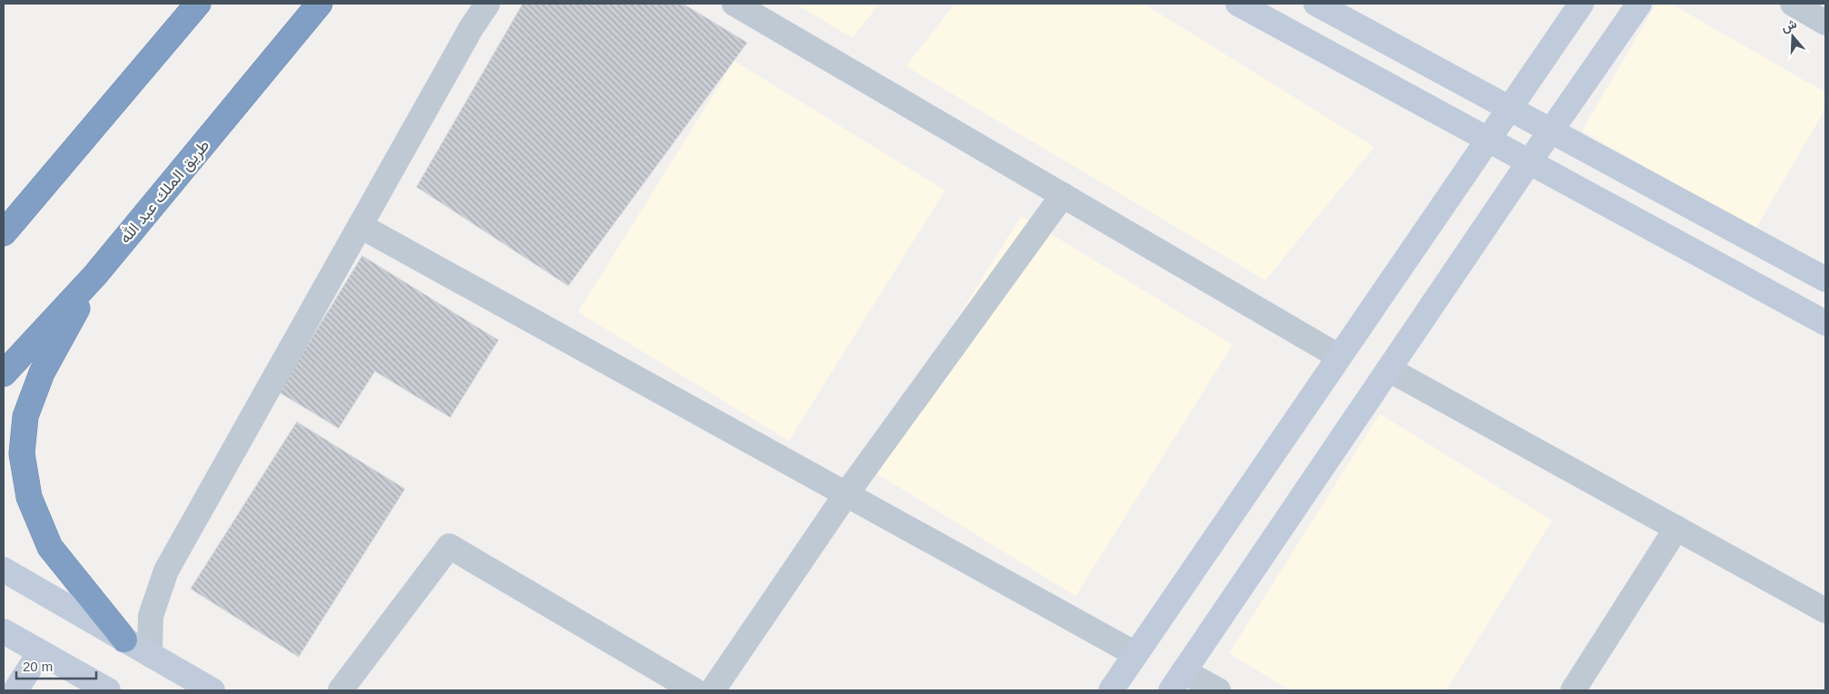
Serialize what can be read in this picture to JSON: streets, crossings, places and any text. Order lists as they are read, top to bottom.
{
  "streets": {
    "highway": ["طريق الملك عبد الله"]
  },
  "scale_bar": "20 m",
  "north": "top"
}
